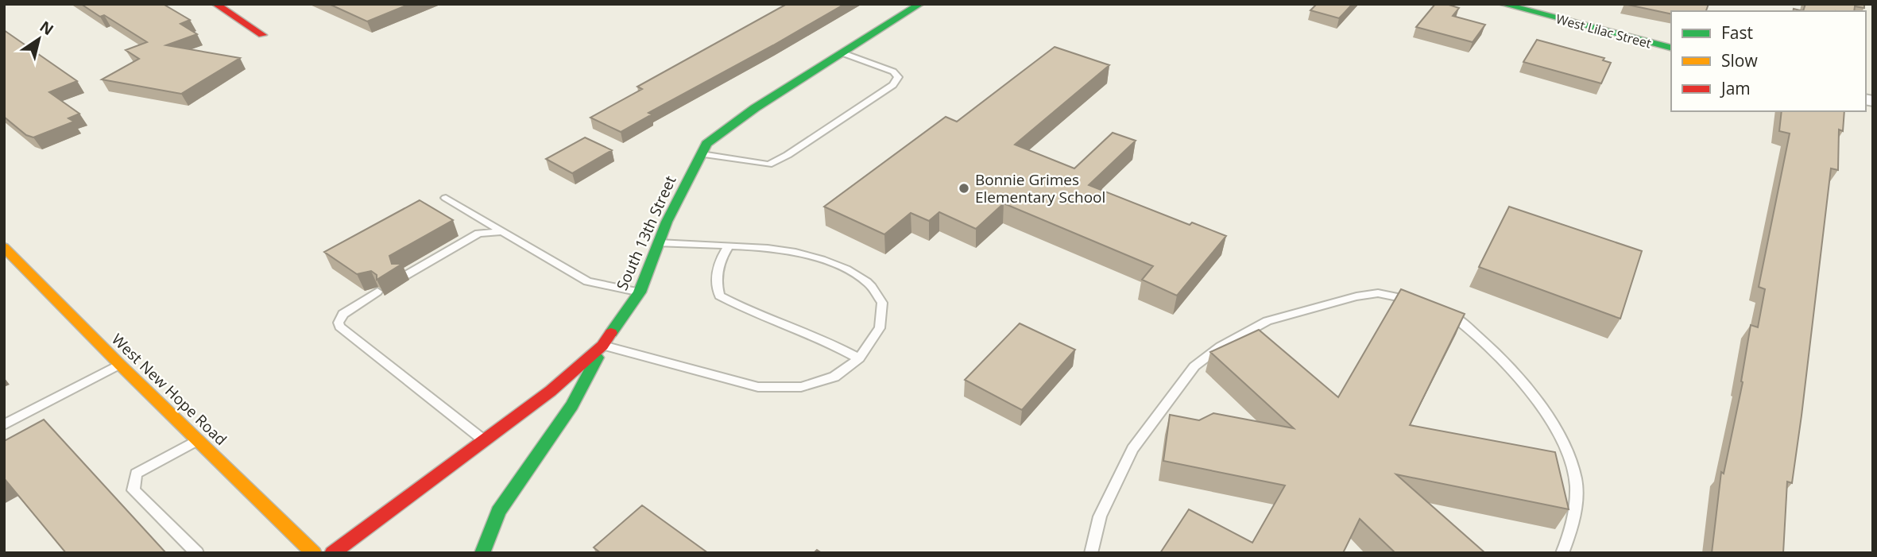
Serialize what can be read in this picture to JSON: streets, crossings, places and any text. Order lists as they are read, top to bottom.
{
  "streets": {
    "street": ["West Lilac Street", "South 13th Street", "West New Hope Road"]
  },
  "places": ["Bonnie Grimes Elementary School"],
  "legend": ["Fast", "Slow", "Jam"],
  "north": "top right"
}
